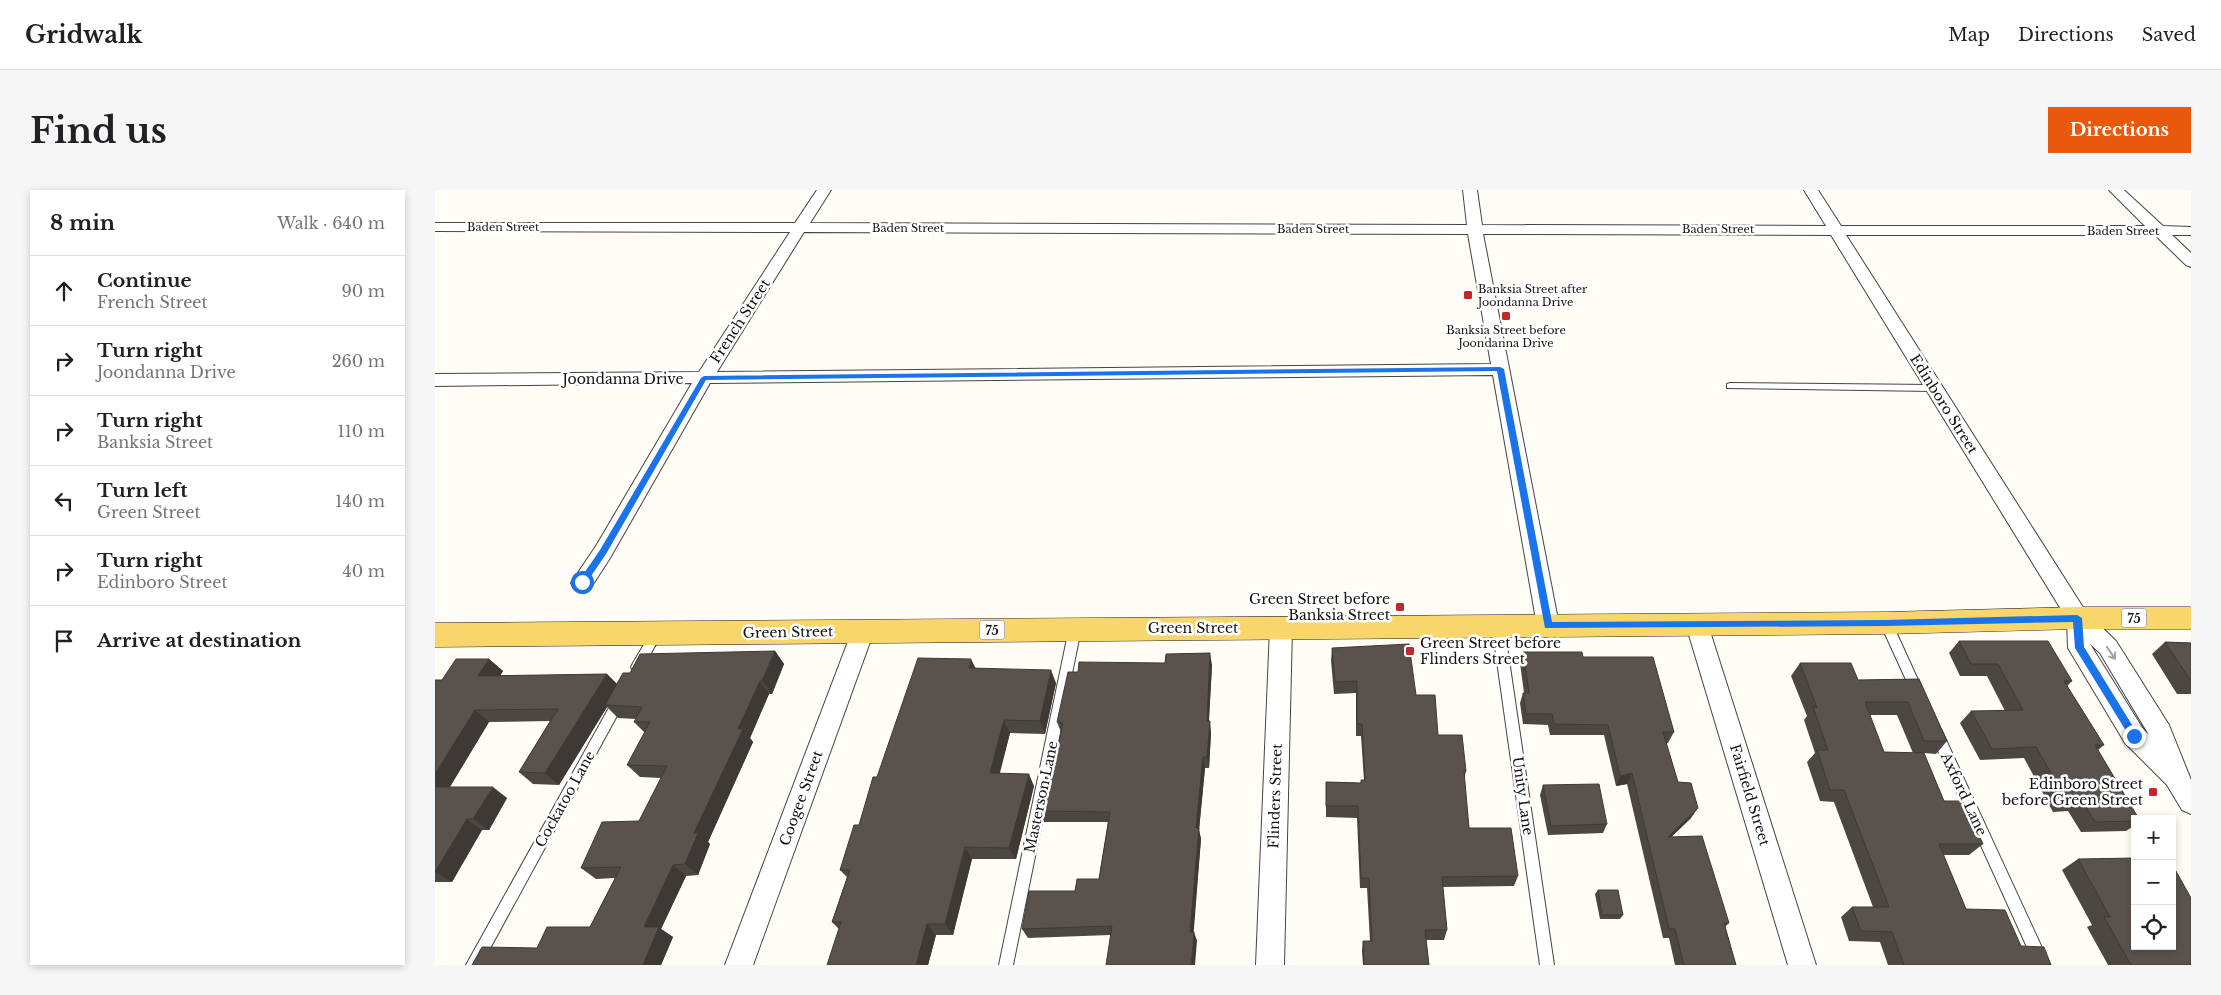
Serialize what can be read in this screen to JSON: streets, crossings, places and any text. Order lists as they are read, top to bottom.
{
  "streets": {
    "main road": ["75", "Green Street"],
    "street": [
      "Baden Street",
      "French Street",
      "Joondanna Drive",
      "Edinboro Street",
      "Fairfield Street",
      "Flinders Street",
      "Coogee Street"
    ],
    "lane": [
      "Axford Lane",
      "Unity Lane",
      "Masterson Lane",
      "Cockatoo Lane"
    ]
  },
  "crossings": [
    ["Baden Street", "French Street"],
    ["Baden Street", "Edinboro Street"],
    ["French Street", "Joondanna Drive"],
    ["Edinboro Street", "Green Street"],
    ["Green Street", "Fairfield Street"],
    ["Green Street", "Flinders Street"],
    ["Green Street", "Unity Lane"],
    ["Green Street", "Masterson Lane"],
    ["Green Street", "Coogee Street"],
    ["Green Street", "Cockatoo Lane"]
  ],
  "places": {
    "transit": [
      "Banksia Street after Joondanna Drive",
      "Banksia Street before Joondanna Drive",
      "Green Street before Banksia Street",
      "Green Street before Flinders Street",
      "Edinboro Street before Green Street"
    ]
  },
  "page": {
    "header": "Gridwalk",
    "nav": ["Map", "Directions", "Saved"],
    "buttons": "Directions",
    "title": "Find us",
    "heading": ["8 min", "Walk · 640 m"],
    "list": [
      ["Continue", "French Street", "90 m"],
      ["Turn right", "Joondanna Drive", "260 m"],
      ["Turn right", "Banksia Street", "110 m"],
      ["Turn left", "Green Street", "140 m"],
      ["Turn right", "Edinboro Street", "40 m"],
      "Arrive at destination"
    ],
    "map_buttons": ["+", "−"]
  }
}
